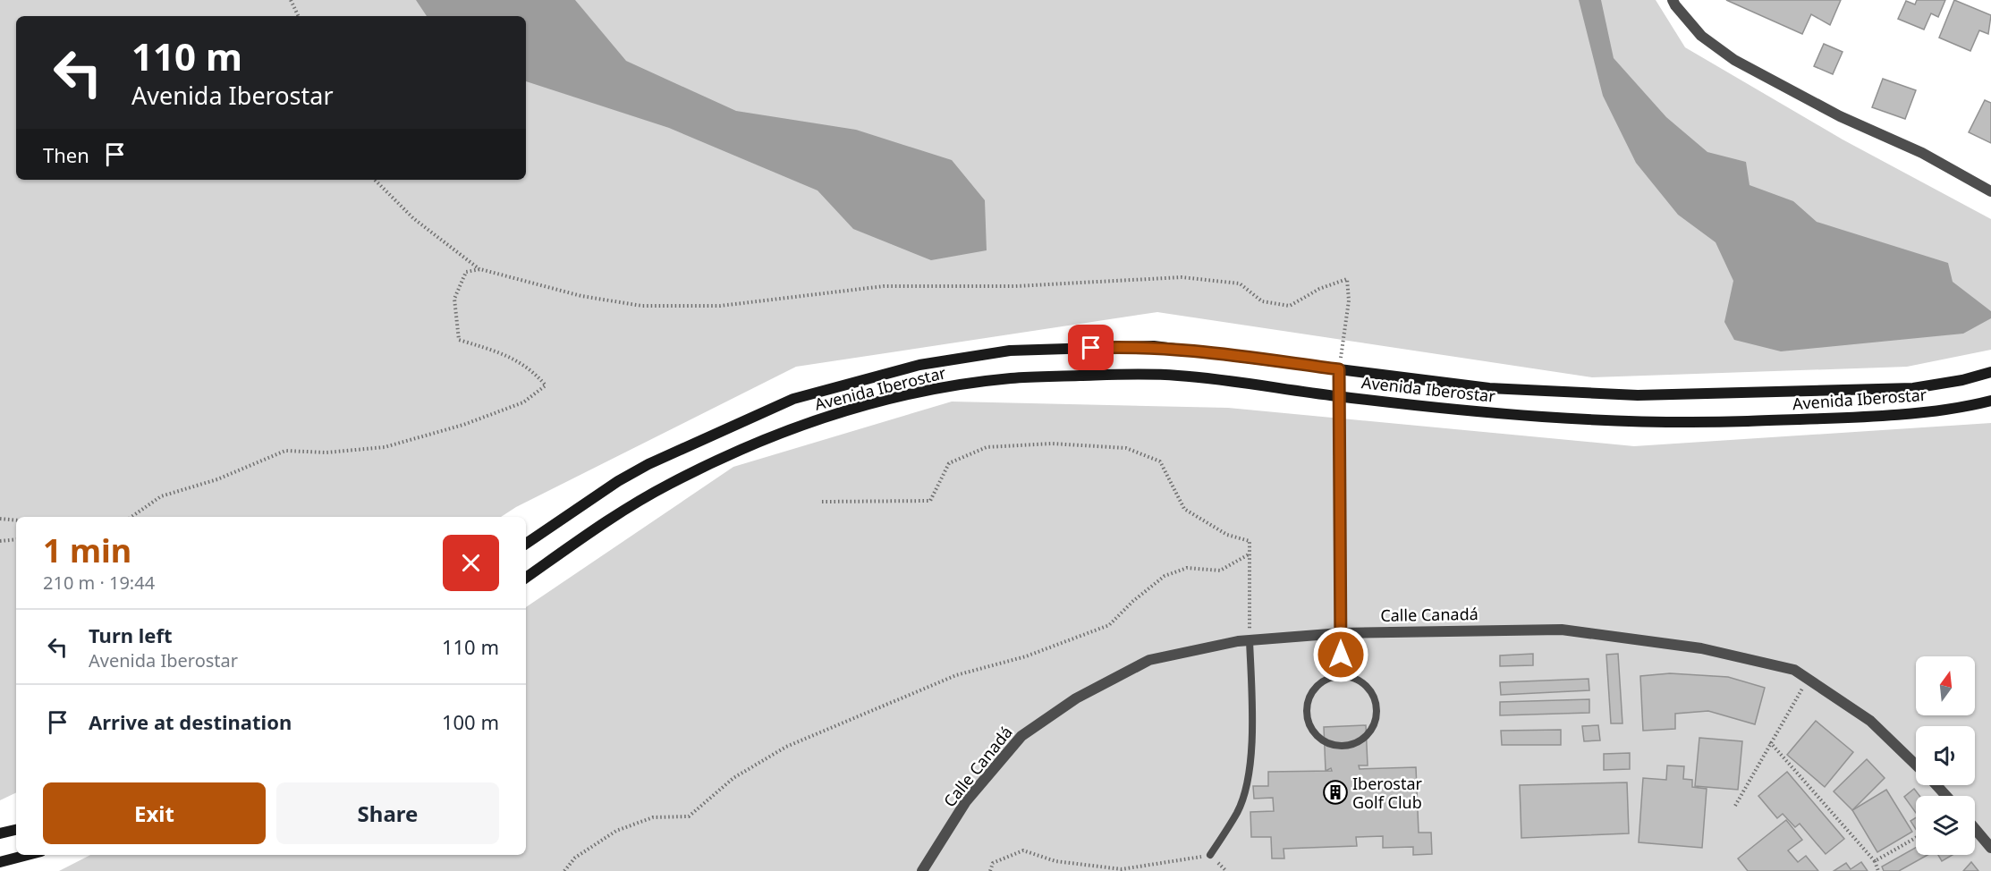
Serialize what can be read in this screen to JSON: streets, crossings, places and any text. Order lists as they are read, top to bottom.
{
  "streets": {
    "street": ["Avenida Iberostar", "Calle Canadá"]
  },
  "places": {
    "building": ["Iberostar Golf Club"]
  },
  "north": "top",
  "page": {
    "turn": ["110 m", "Avenida Iberostar"],
    "then": "Then",
    "heading": ["1 min", "210 m · 19:44"],
    "list": [
      {
        "name": "Turn left",
        "note": "Avenida Iberostar",
        "value": "110 m"
      },
      {
        "name": "Arrive at destination",
        "value": "100 m"
      }
    ],
    "buttons": ["Exit", "Share"]
  }
}
